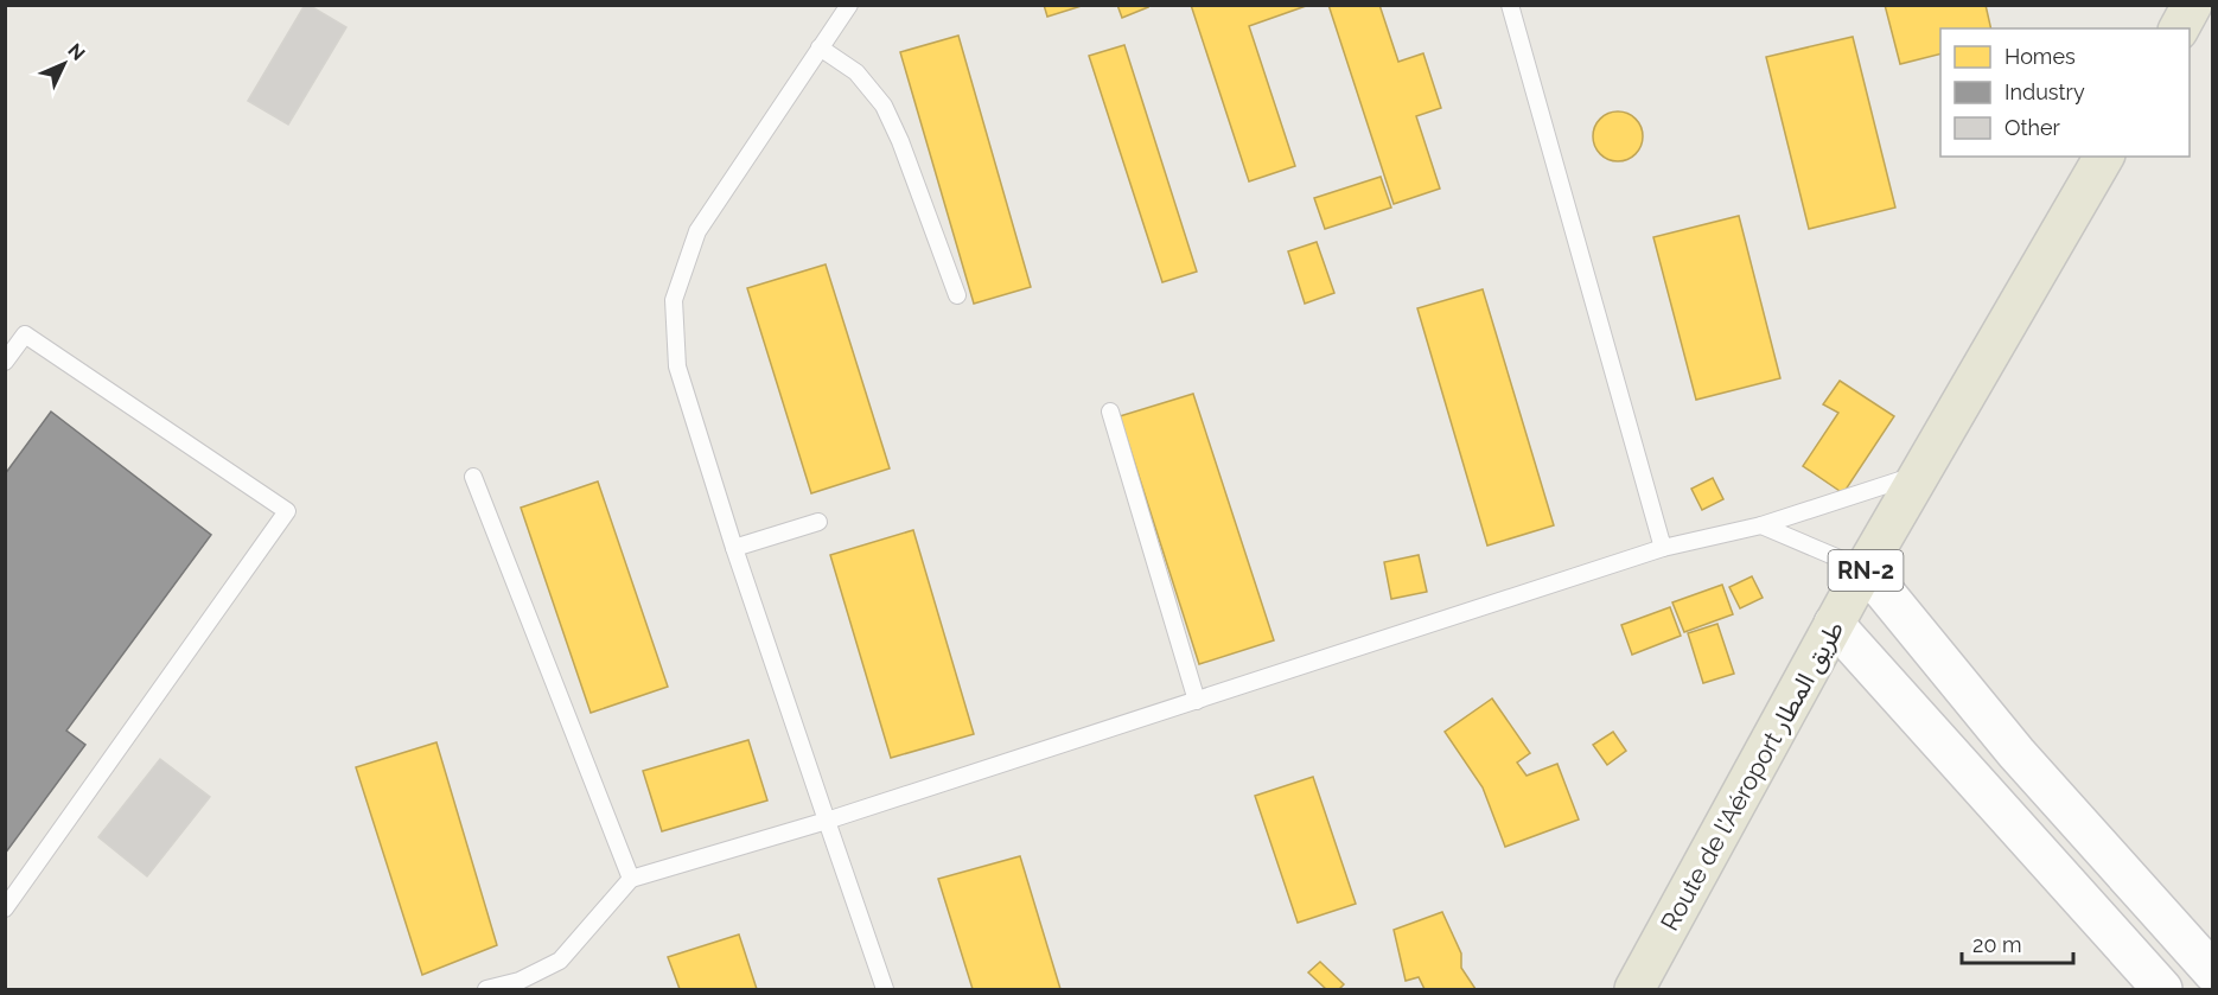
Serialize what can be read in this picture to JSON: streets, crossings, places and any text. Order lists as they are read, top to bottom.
{
  "streets": {
    "main road": ["RN-2", "Route de l'Aéroport طريق المطار"]
  },
  "legend": ["Homes", "Industry", "Other"],
  "scale_bar": "20 m",
  "north": "top right"
}
